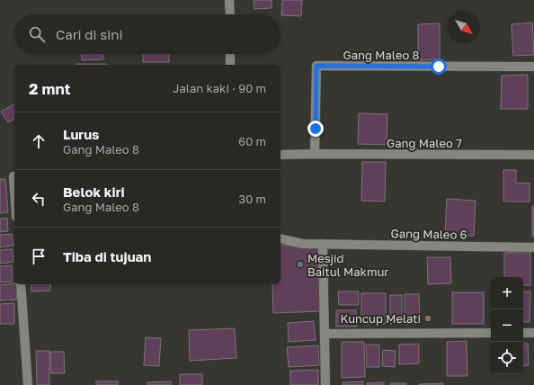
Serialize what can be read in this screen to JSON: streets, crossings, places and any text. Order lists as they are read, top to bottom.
{
  "streets": {
    "street": ["Gang Maleo 8", "Gang Maleo 7", "Gang Maleo 6"]
  },
  "crossings": [
    ["Gang Maleo 8", "Gang Maleo 7"]
  ],
  "places": ["Mesjid Baitul Makmur", "Kuncup Melati"],
  "north": "bottom right",
  "page": {
    "search": "Cari di sini",
    "heading": ["2 mnt", "Jalan kaki · 90 m"],
    "list": [
      ["Lurus", "Gang Maleo 8", "60 m"],
      ["Belok kiri", "Gang Maleo 8", "30 m"],
      "Tiba di tujuan"
    ],
    "map_buttons": ["+", "−"]
  }
}
